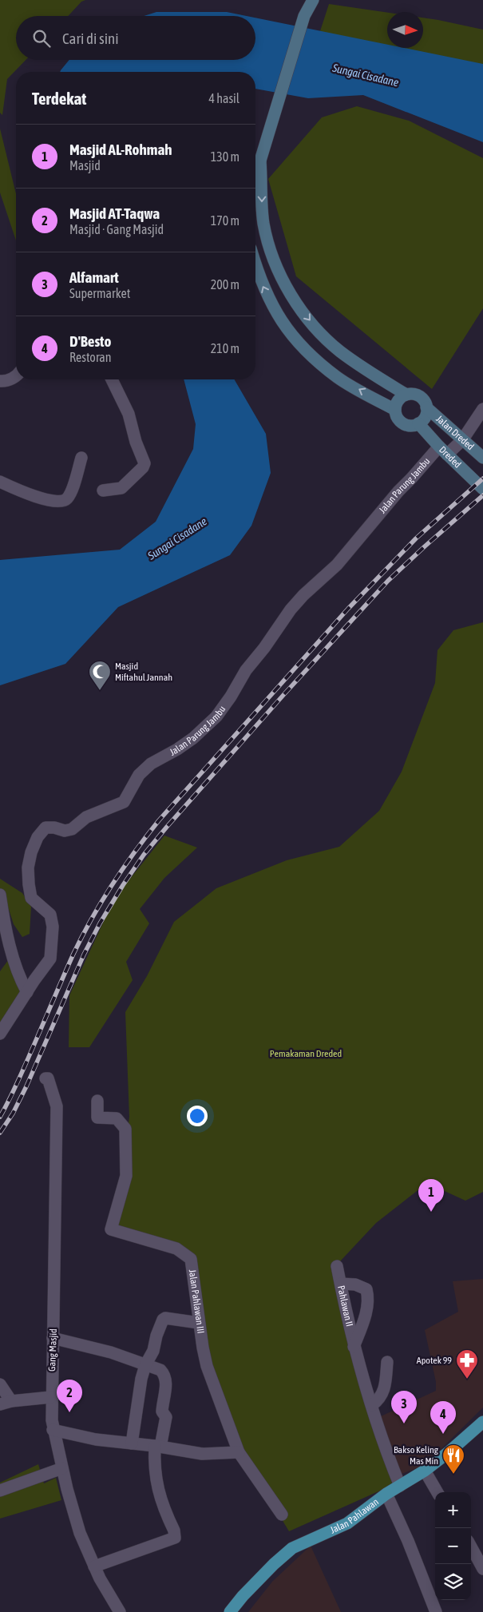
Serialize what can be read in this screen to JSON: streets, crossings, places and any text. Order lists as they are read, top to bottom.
{
  "streets": {
    "main road": ["Jalan Pahlawan"],
    "street": [
      "Jalan Dreded",
      "Dreded",
      "Jalan Parung Jambu",
      "Jalan Pahlawan III",
      "Pahlawan II",
      "Gang Masjid"
    ]
  },
  "crossings": [
    ["Jalan Dreded", "Dreded"],
    ["Dreded", "Jalan Parung Jambu"],
    ["Pahlawan II", "Jalan Pahlawan"]
  ],
  "water": ["Sungai Cisadane"],
  "parks": ["Pemakaman Dreded"],
  "places": {
    "mosque": ["Masjid Miftahul Jannah"],
    "pharmacy": ["Apotek 99"],
    "restaurant": ["Bakso Keling Mas Min"]
  },
  "north": "right",
  "page": {
    "search": "Cari di sini",
    "heading": ["Terdekat", "4 hasil"],
    "list": [
      {
        "mark": "1",
        "name": "Masjid AL-Rohmah",
        "note": "Masjid",
        "value": "130 m"
      },
      {
        "mark": "2",
        "name": "Masjid AT-Taqwa",
        "note": "Masjid · Gang Masjid",
        "value": "170 m"
      },
      {
        "mark": "3",
        "name": "Alfamart",
        "note": "Supermarket",
        "value": "200 m"
      },
      {
        "mark": "4",
        "name": "D'Besto",
        "note": "Restoran",
        "value": "210 m"
      }
    ],
    "pins": [
      "1",
      "2",
      "3",
      "4"
    ],
    "map_buttons": ["+", "−"]
  }
}
